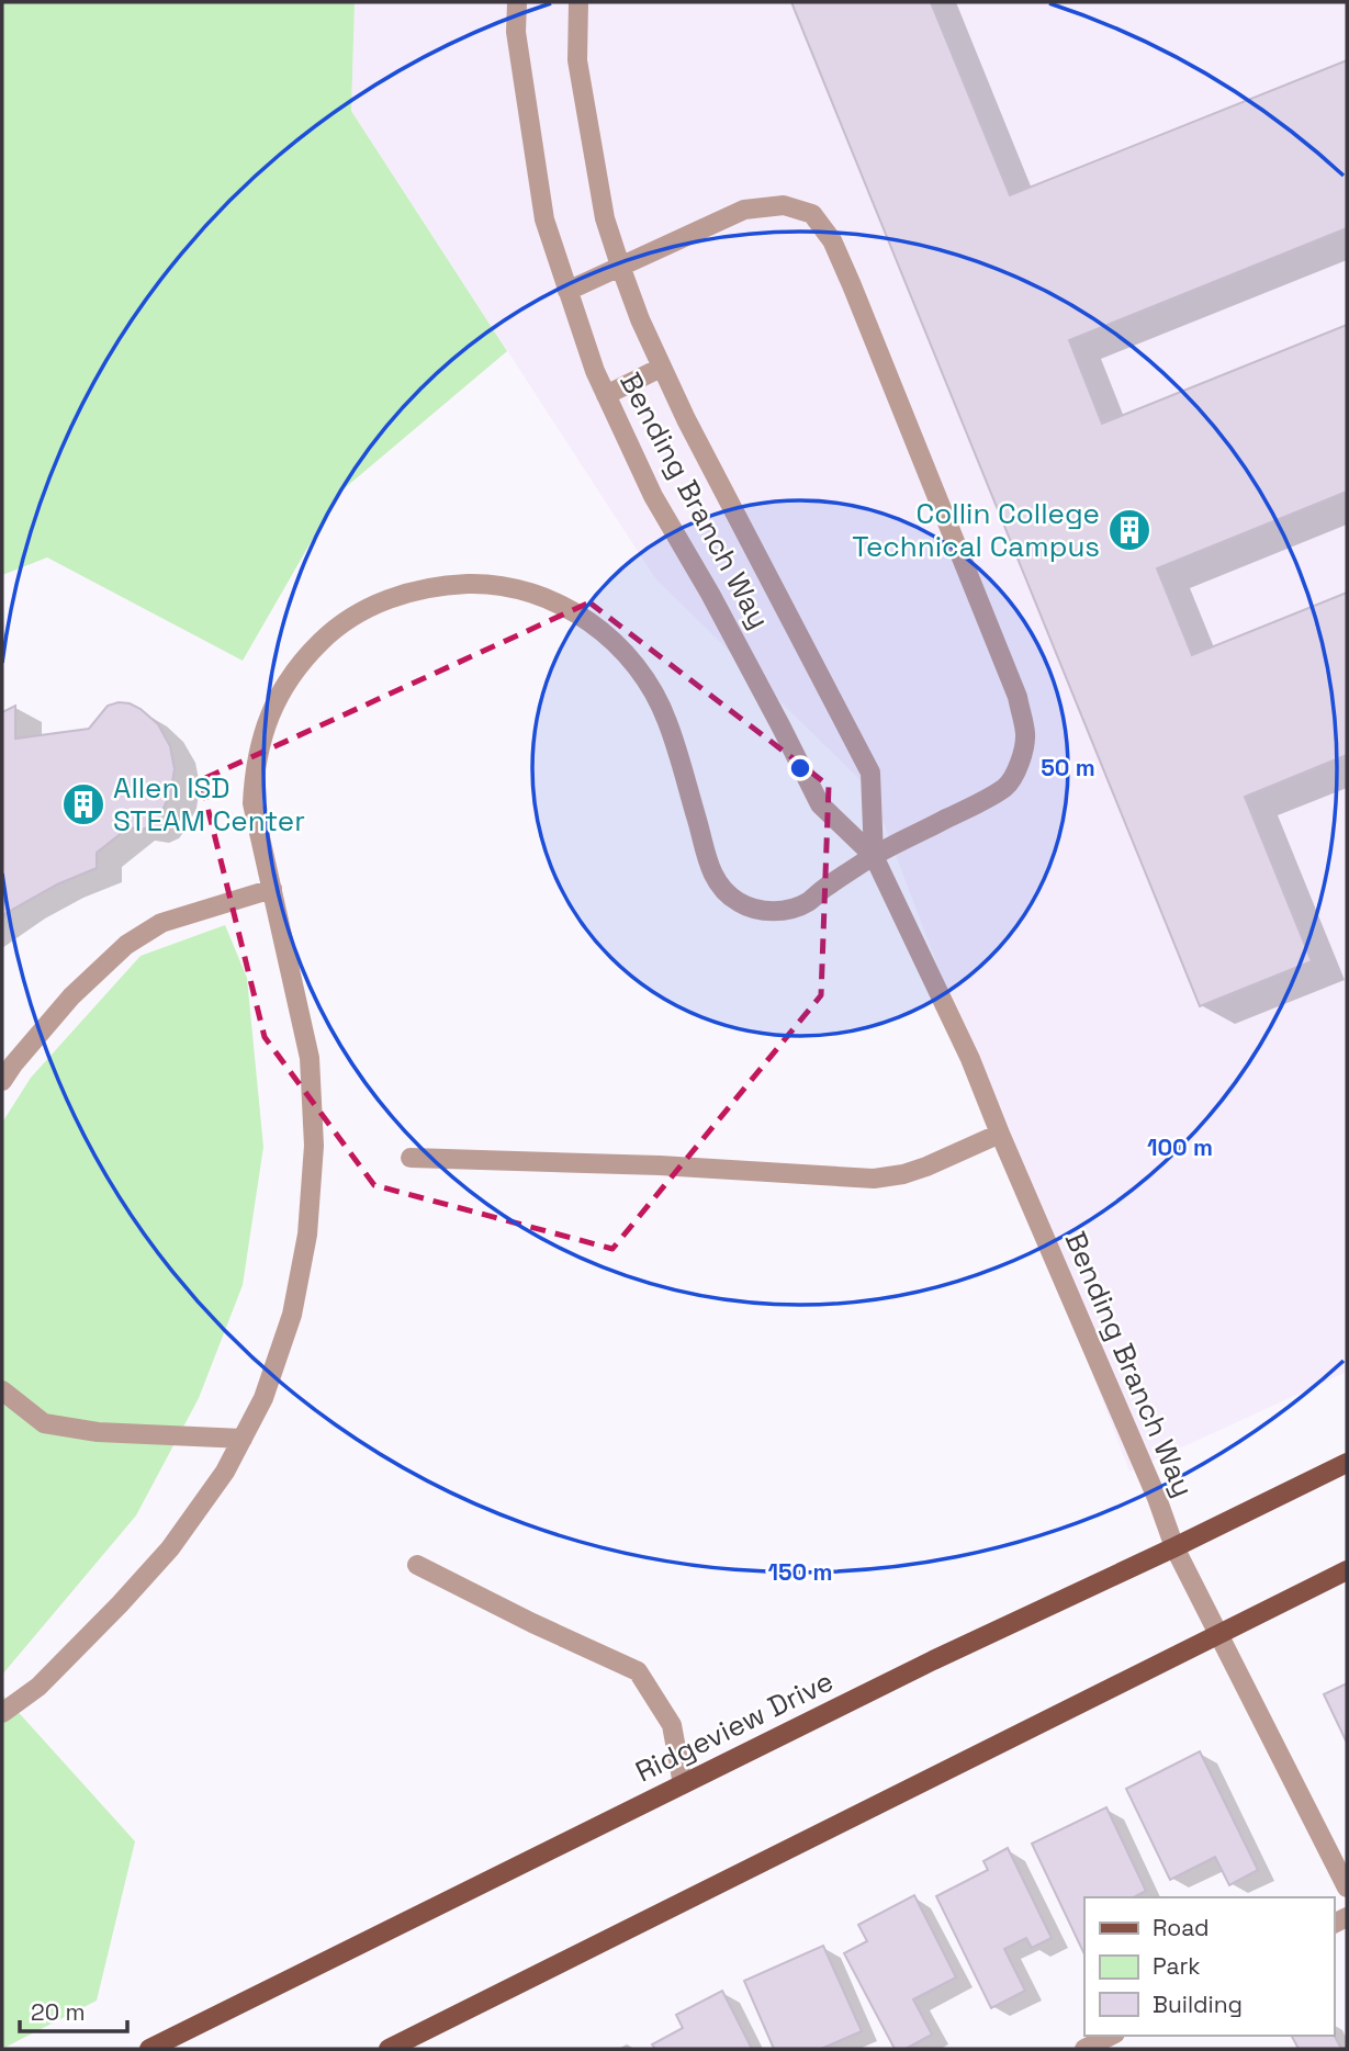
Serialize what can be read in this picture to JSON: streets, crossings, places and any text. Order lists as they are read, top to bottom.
{
  "streets": {
    "main road": ["Ridgeview Drive"],
    "street": ["Bending Branch Way"]
  },
  "crossings": [
    ["Bending Branch Way", "Ridgeview Drive"]
  ],
  "places": {
    "building": ["Collin College Technical Campus", "Allen ISD STEAM Center"]
  },
  "legend": ["Road", "Park", "Building"],
  "scale_bar": "20 m",
  "rings": ["50 m", "100 m", "150 m"]
}
